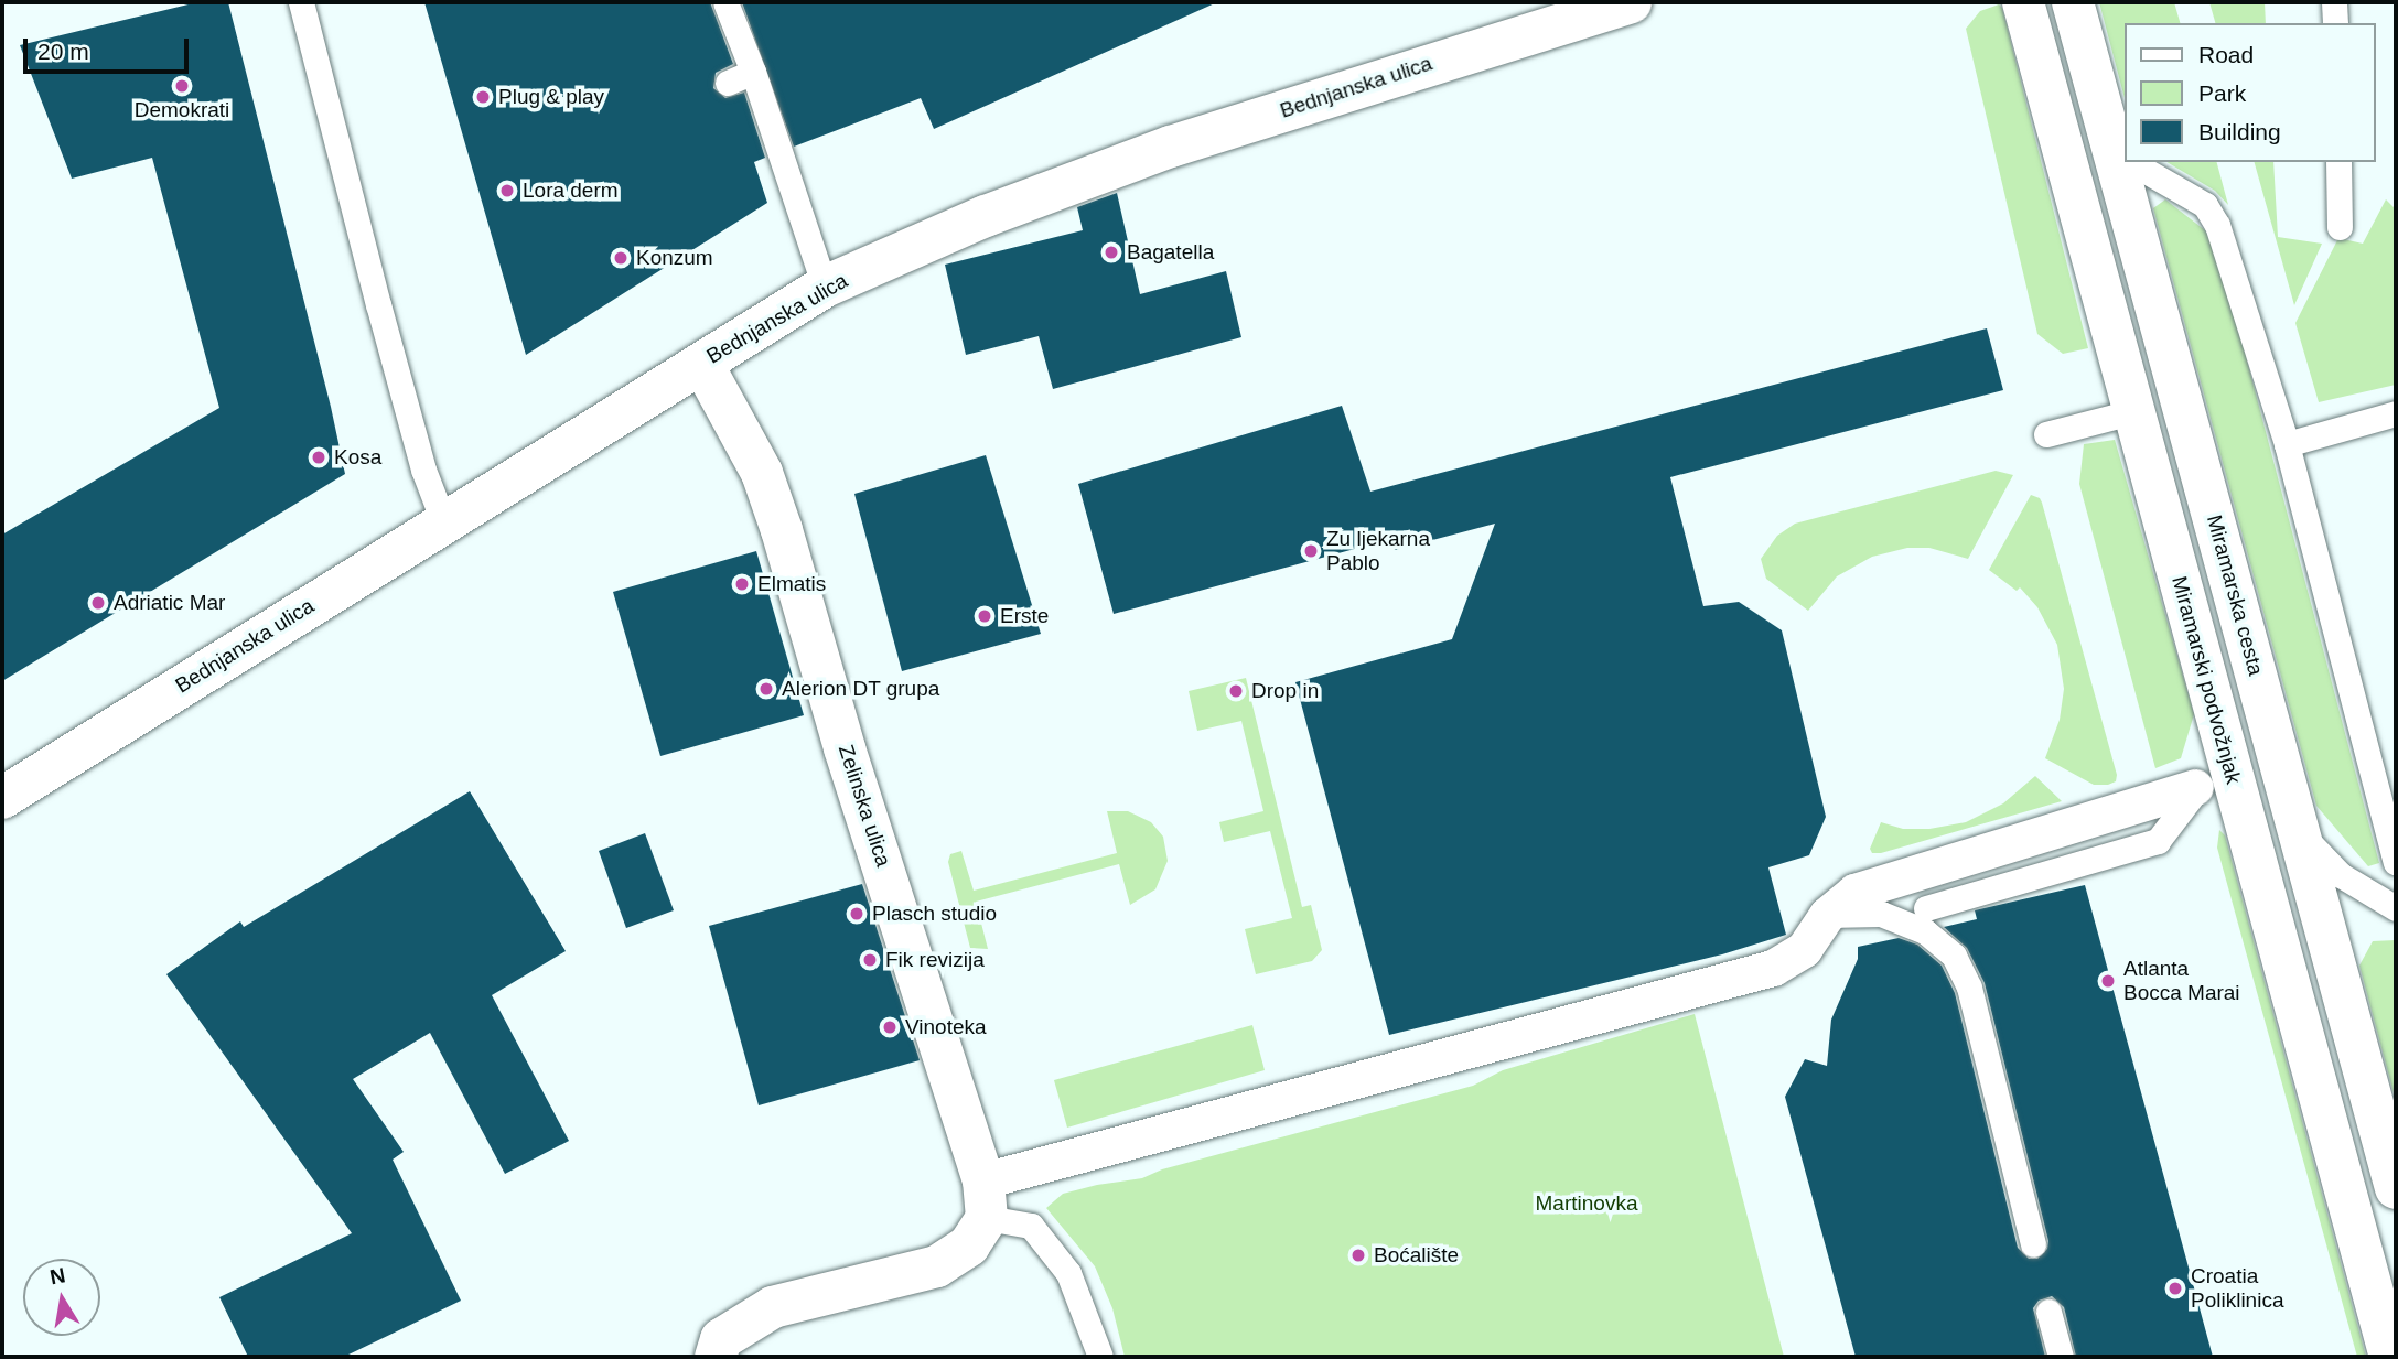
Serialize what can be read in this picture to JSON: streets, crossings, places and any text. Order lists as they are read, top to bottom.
{
  "streets": {
    "street": [
      "Bednjanska ulica",
      "Miramarska cesta",
      "Miramarski podvožnjak",
      "Zelinska ulica"
    ]
  },
  "crossings": [
    ["Bednjanska ulica", "Zelinska ulica"]
  ],
  "parks": ["Martinovka"],
  "places": [
    "Demokrati",
    "Plug & play",
    "Lora derm",
    "Bagatella",
    "Konzum",
    "Kosa",
    "Zu ljekarna Pablo",
    "Elmatis",
    "Adriatic Mar",
    "Erste",
    "Alerion DT grupa",
    "Drop in",
    "Plasch studio",
    "Fik revizija",
    "Atlanta Bocca Marai",
    "Vinoteka",
    "Boćalište",
    "Croatia Poliklinica"
  ],
  "legend": ["Road", "Park", "Building"],
  "scale_bar": "20 m",
  "north": "top"
}
